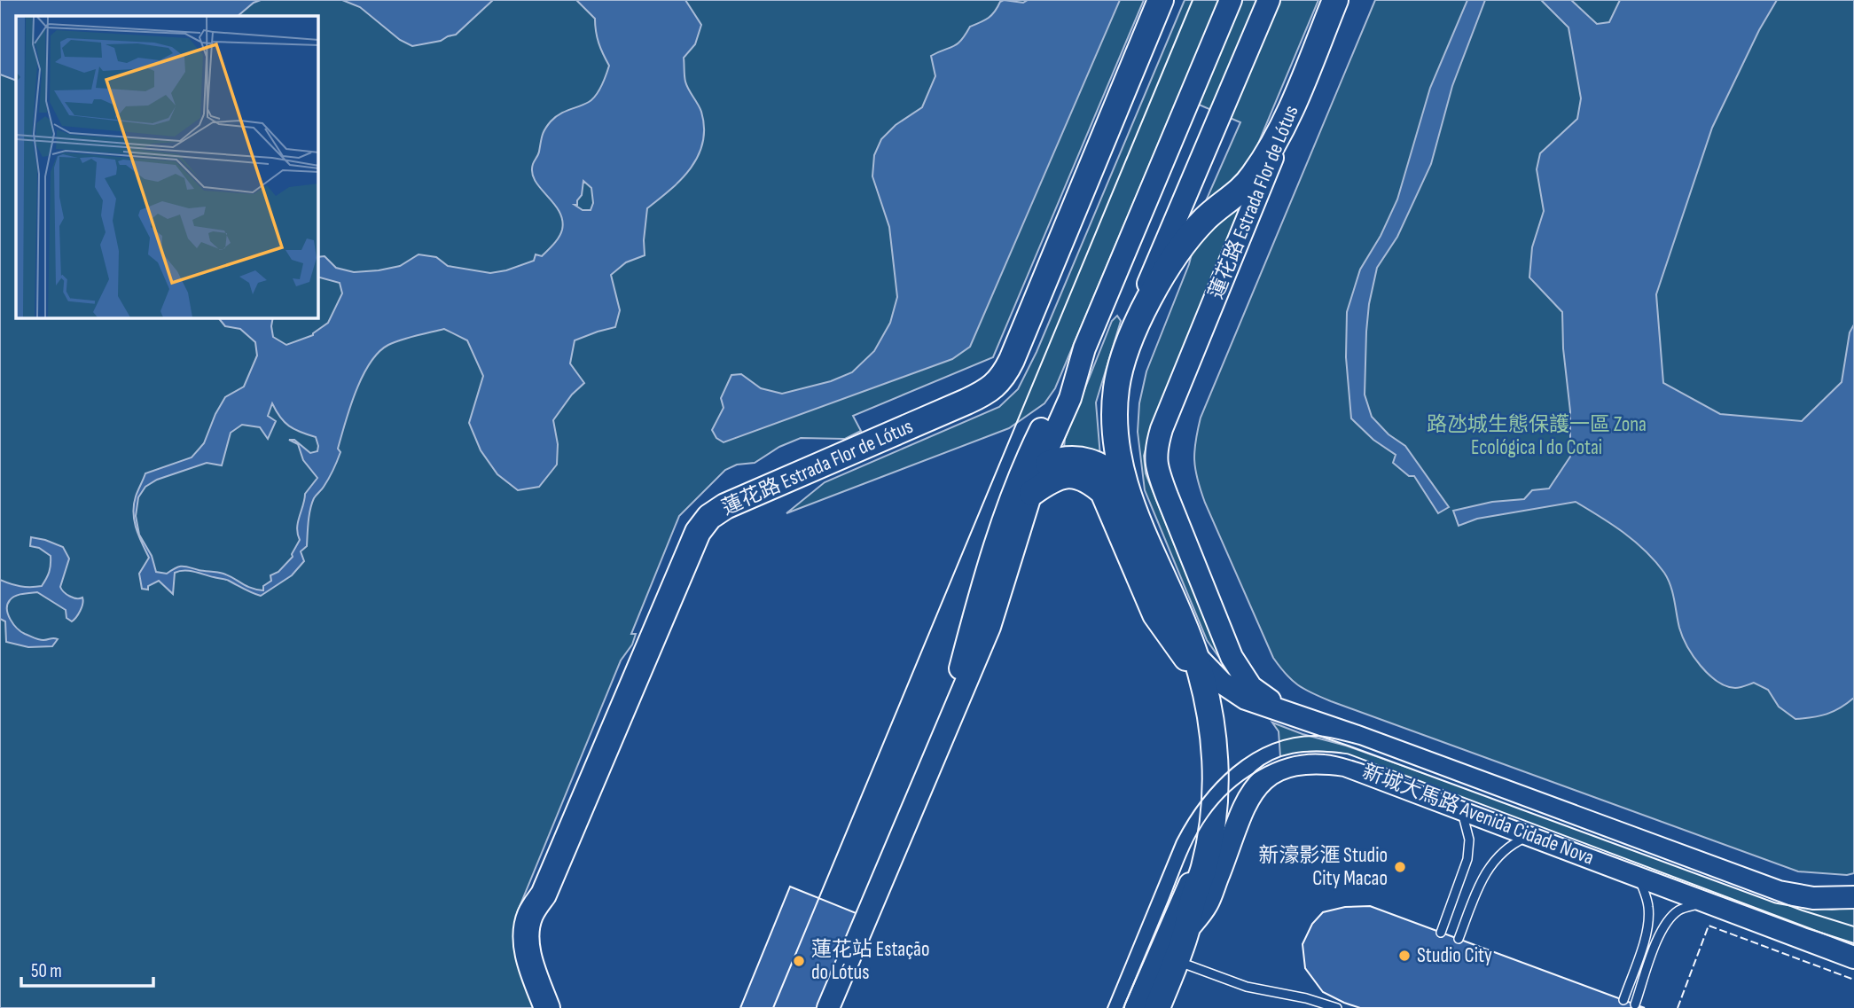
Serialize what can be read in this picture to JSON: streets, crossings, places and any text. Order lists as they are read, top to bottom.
{
  "streets": {
    "main road": ["蓮花路 Estrada Flor de Lótus", "新城大馬路 Avenida Cidade Nova"]
  },
  "crossings": [
    ["蓮花路 Estrada Flor de Lótus", "新城大馬路 Avenida Cidade Nova"]
  ],
  "parks": ["路氹城生態保護一區 Zona Ecológica I do Cotai"],
  "places": ["新濠影滙 Studio City Macao", "Studio City", "蓮花站 Estação do Lótus"],
  "scale_bar": "50 m"
}
